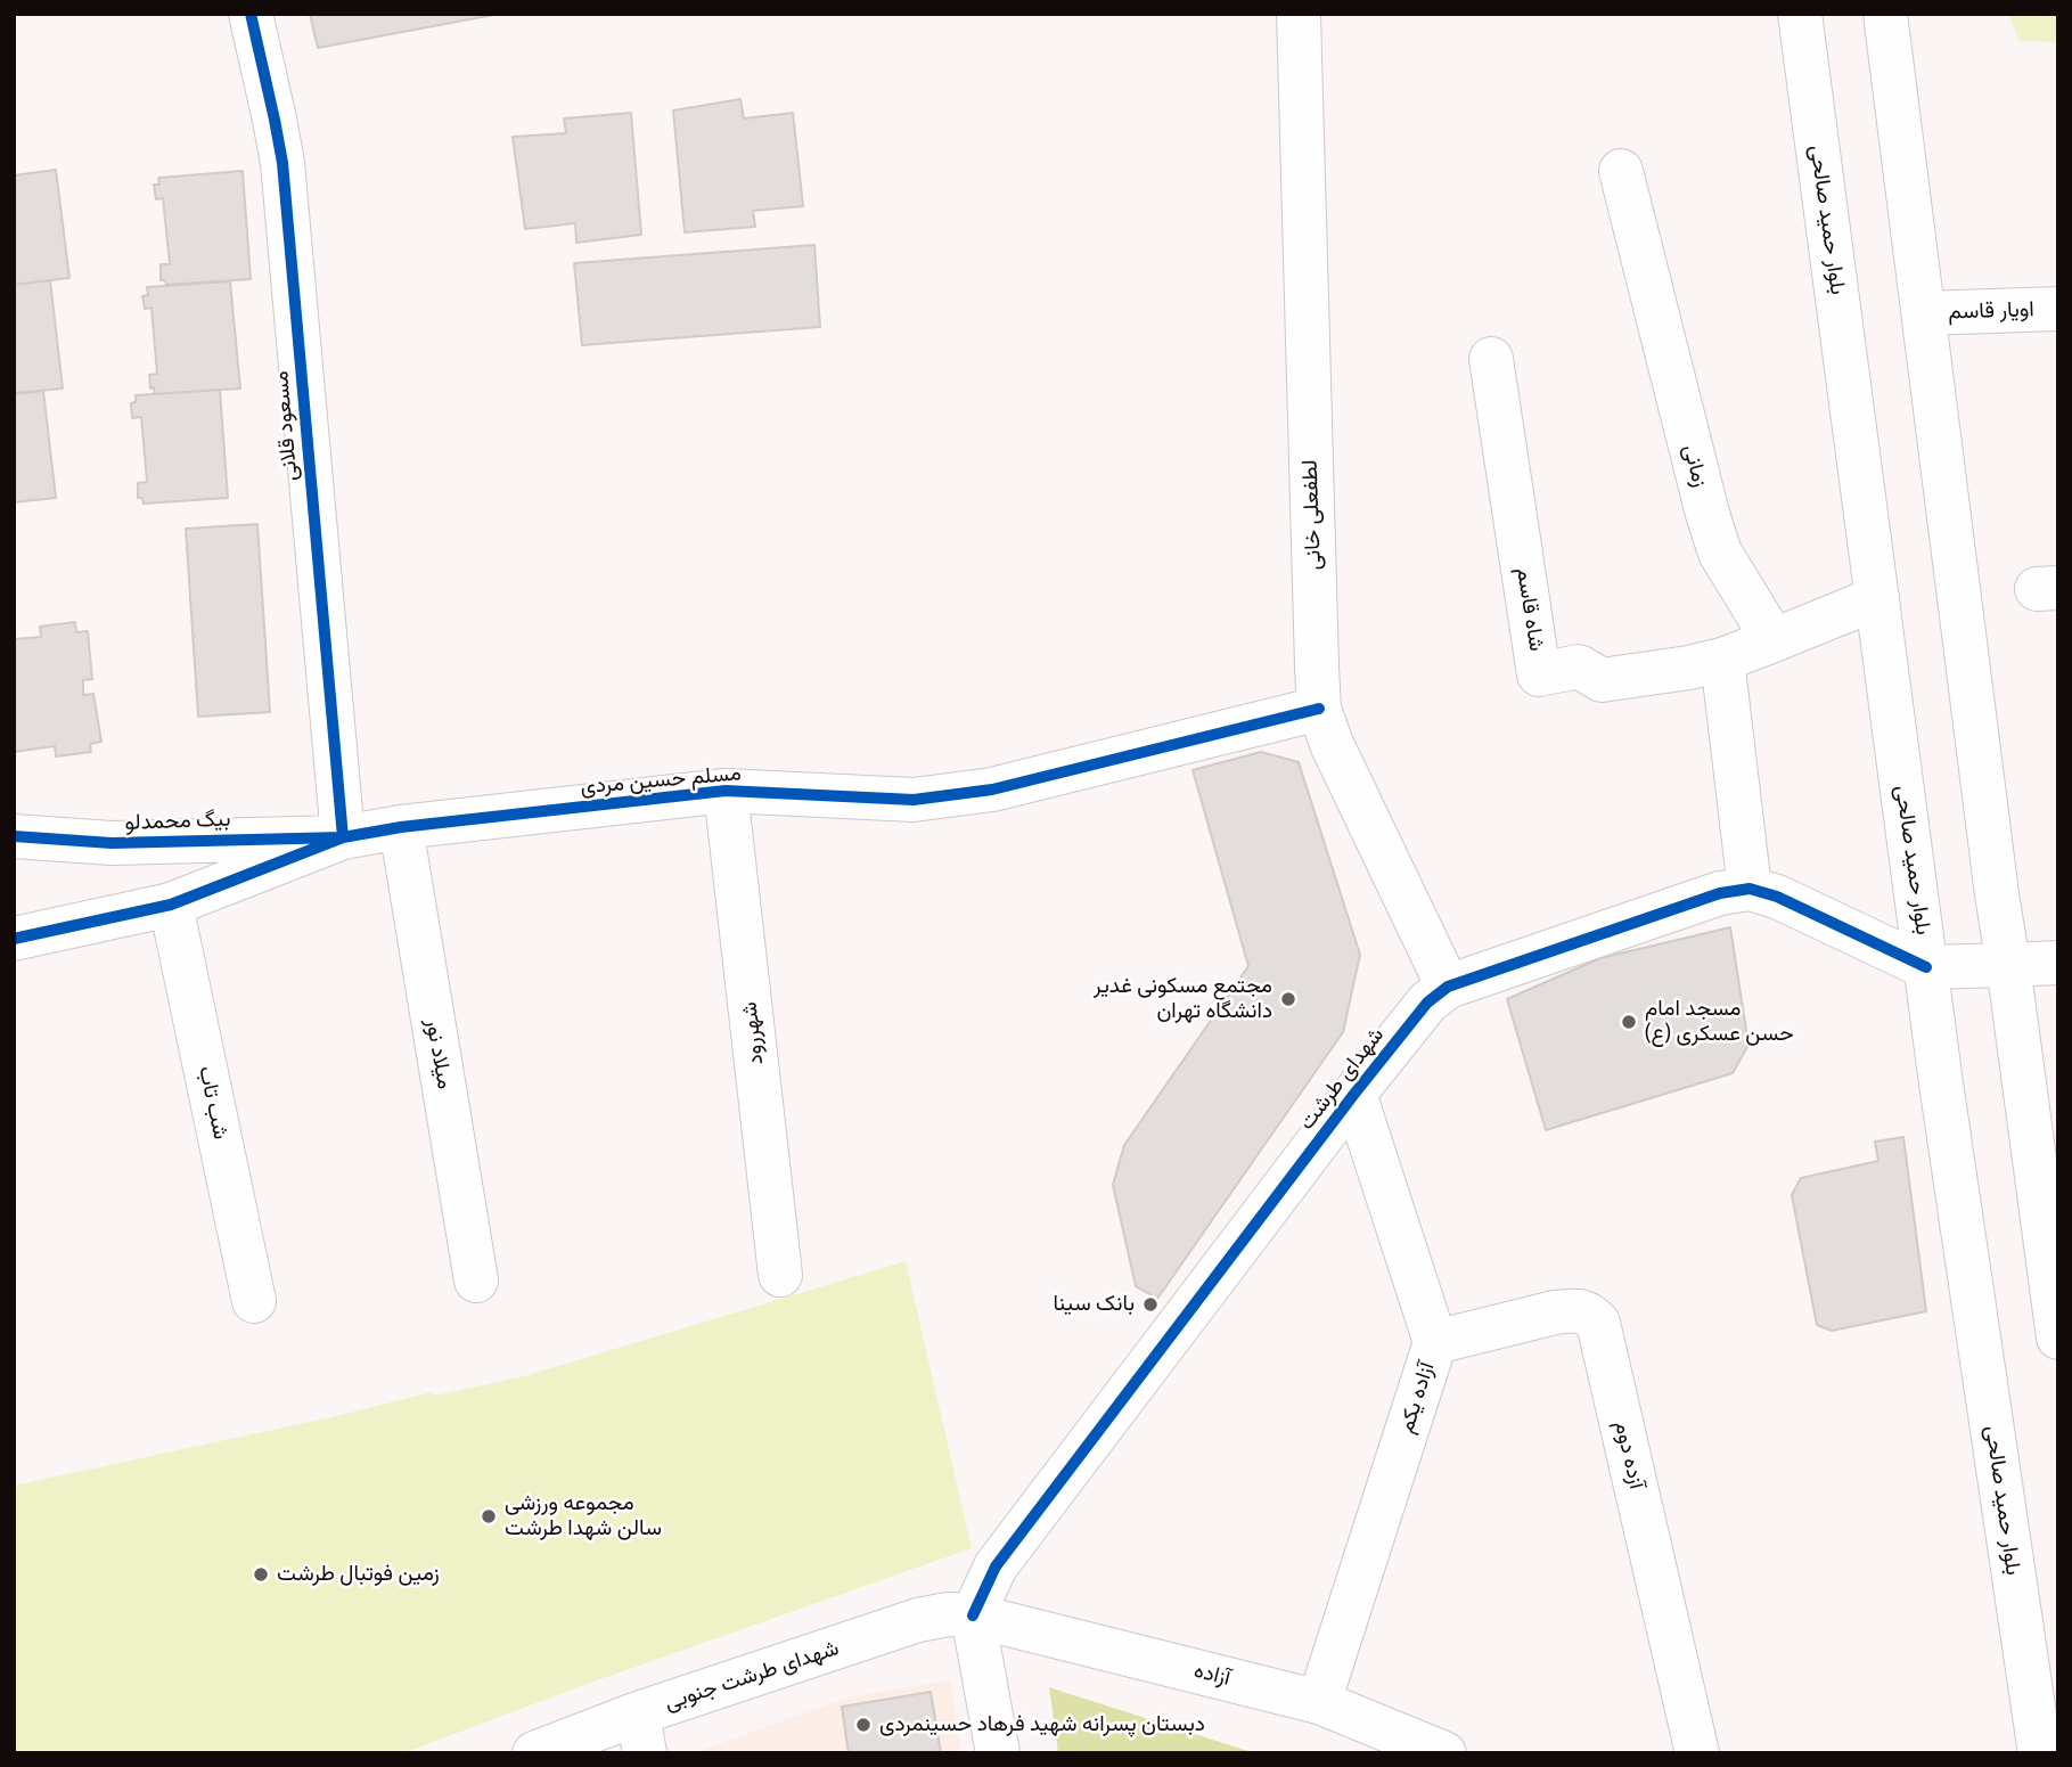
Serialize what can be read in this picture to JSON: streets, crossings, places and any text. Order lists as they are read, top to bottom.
{
  "streets": {
    "street": [
      "بلوار حمید صالحی",
      "اویار قاسم",
      "مسعود قلانی",
      "زمانی",
      "لطفعلی خانی",
      "شاه قاسم",
      "مسلم حسین مردی",
      "بیگ محمدلو",
      "شهررود",
      "میلاد نور",
      "شهدای طرشت",
      "شب تاب",
      "آزاده یکم",
      "آزده دوم",
      "آزاده",
      "شهدای طرشت جنوبی"
    ]
  },
  "crossings": [
    ["مسعود قلانی", "مسلم حسین مردی"],
    ["مسعود قلانی", "بیگ محمدلو"],
    ["زمانی", "شاه قاسم"],
    ["لطفعلی خانی", "مسلم حسین مردی"],
    ["لطفعلی خانی", "شهدای طرشت"],
    ["مسلم حسین مردی", "بیگ محمدلو"],
    ["مسلم حسین مردی", "شهررود"],
    ["مسلم حسین مردی", "میلاد نور"],
    ["مسلم حسین مردی", "شب تاب"],
    ["شهدای طرشت", "آزاده یکم"],
    ["شهدای طرشت", "آزاده"],
    ["شهدای طرشت", "شهدای طرشت جنوبی"],
    ["آزاده یکم", "آزده دوم"],
    ["آزاده یکم", "آزاده"],
    ["آزاده", "شهدای طرشت جنوبی"]
  ],
  "places": [
    "مجتمع مسکونی غدیر دانشگاه تهران",
    "مسجد امام حسن عسکری (ع)",
    "بانک سینا",
    "مجموعه ورزشی سالن شهدا طرشت",
    "زمین فوتبال طرشت",
    "دبستان پسرانه شهيد فرهاد حسينمردی"
  ]
}
